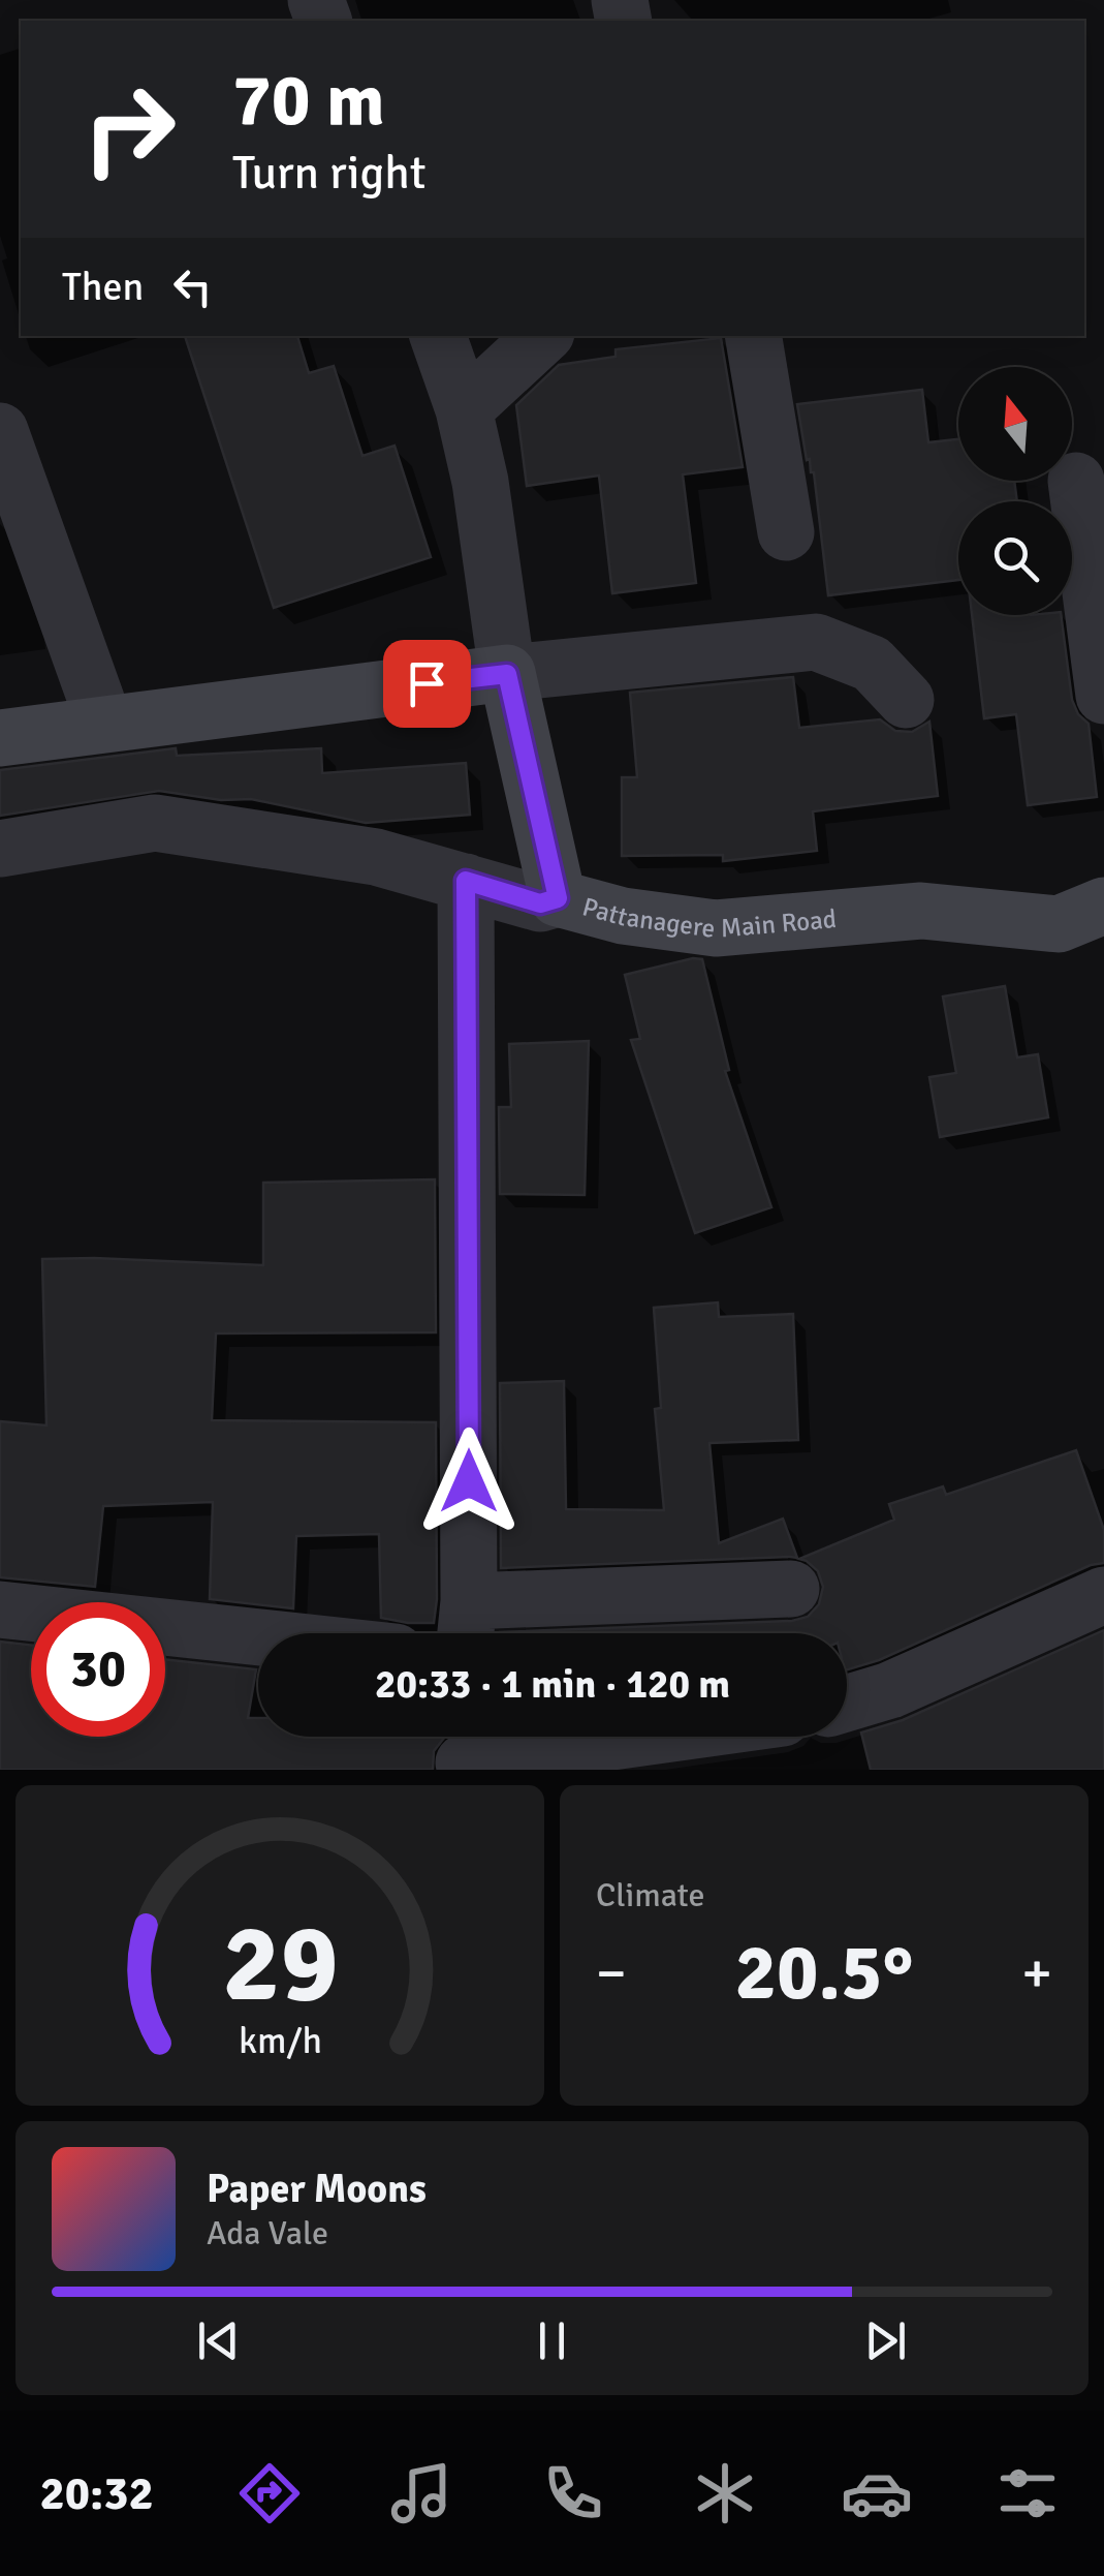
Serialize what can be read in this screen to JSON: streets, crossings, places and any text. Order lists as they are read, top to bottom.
{
  "streets": {
    "street": ["Pattanagere Main Road"]
  },
  "north": "top",
  "page": {
    "turn": ["70 m", "Turn right"],
    "then": "Then",
    "limit": "30",
    "trip": "20:33 · 1 min · 120 m",
    "tile": "Climate",
    "heat": ["−", "20.5°", "+"],
    "song": ["Paper Moons", "Ada Vale"],
    "tabs": "20:32",
    "gauge": ["29", "km/h"]
  }
}
